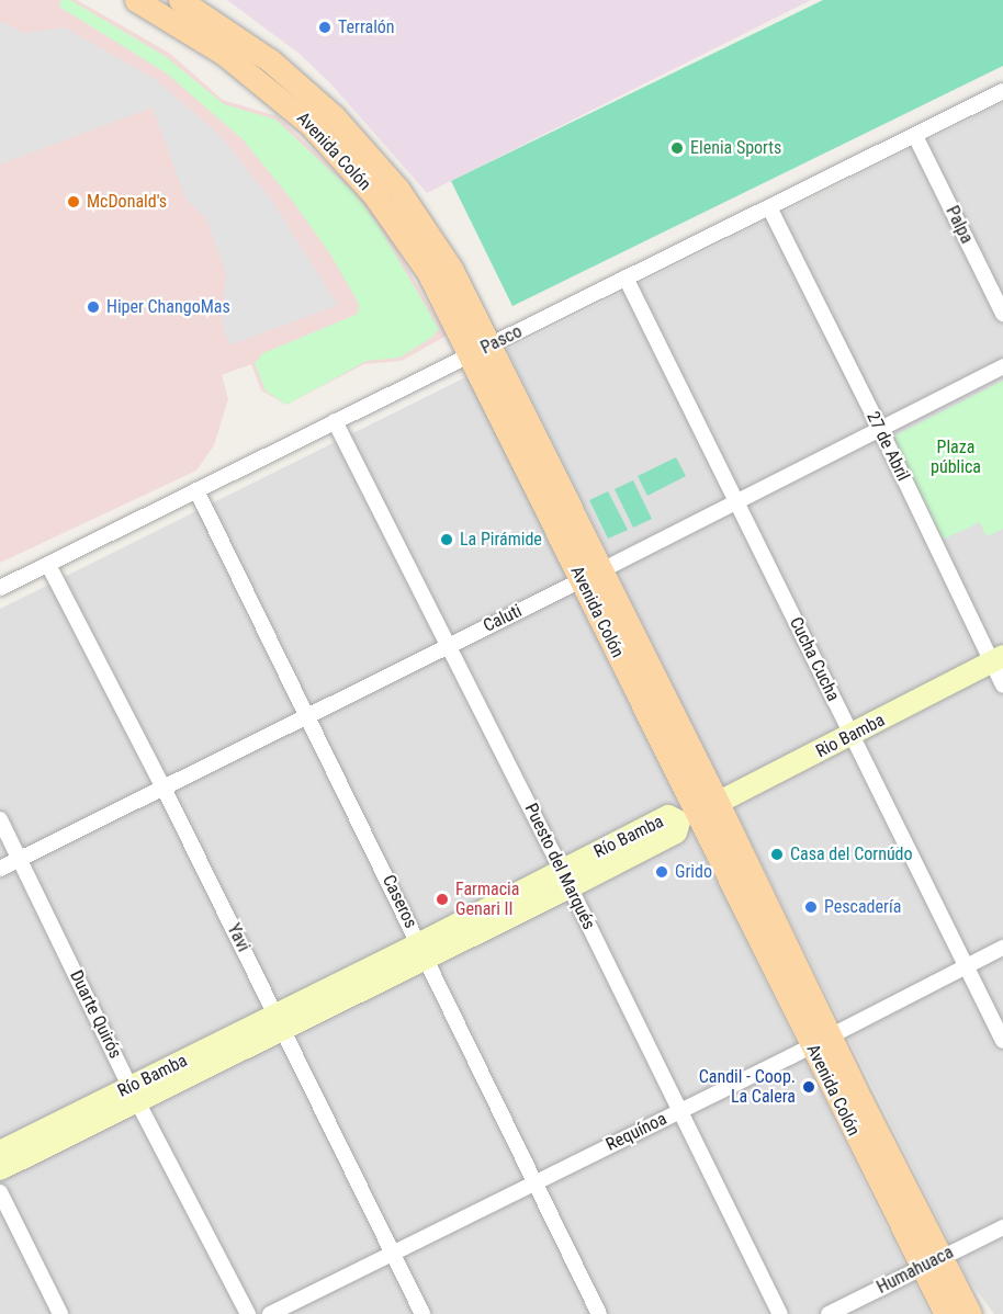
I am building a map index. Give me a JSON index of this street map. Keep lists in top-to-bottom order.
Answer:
{
  "streets": {
    "main road": ["Avenida Colón", "Rio Bamba", "Río Bamba"],
    "street": [
      "Palpa",
      "Pasco",
      "27 de Abril",
      "Caluti",
      "Cucha Cucha",
      "Puesto del Marqués",
      "Caseros",
      "Yavi",
      "Duarte Quirós",
      "Requínoa",
      "Humahuaca"
    ]
  },
  "crossings": [
    ["Avenida Colón", "Pasco"],
    ["Avenida Colón", "Caluti"],
    ["Avenida Colón", "Rio Bamba"],
    ["Avenida Colón", "Río Bamba"],
    ["Avenida Colón", "Requínoa"],
    ["Avenida Colón", "Humahuaca"],
    ["Palpa", "Pasco"],
    ["Pasco", "27 de Abril"],
    ["Pasco", "Cucha Cucha"],
    ["Pasco", "Puesto del Marqués"],
    ["Pasco", "Caseros"],
    ["Pasco", "Yavi"],
    ["27 de Abril", "Caluti"],
    ["27 de Abril", "Rio Bamba"],
    ["Caluti", "Cucha Cucha"],
    ["Caluti", "Puesto del Marqués"],
    ["Caluti", "Caseros"],
    ["Caluti", "Yavi"],
    ["Caluti", "Duarte Quirós"],
    ["Cucha Cucha", "Rio Bamba"],
    ["Cucha Cucha", "Requínoa"],
    ["Rio Bamba", "Río Bamba"],
    ["Río Bamba", "Puesto del Marqués"],
    ["Río Bamba", "Caseros"],
    ["Río Bamba", "Yavi"],
    ["Río Bamba", "Duarte Quirós"],
    ["Puesto del Marqués", "Requínoa"],
    ["Caseros", "Requínoa"],
    ["Yavi", "Requínoa"]
  ],
  "parks": ["Plaza pública"],
  "places": [
    "Terralón",
    "Elenia Sports",
    "McDonald's",
    "Hiper ChangoMas",
    "La Pirámide",
    "Casa del Cornúdo",
    "Grido",
    "Farmacia Genari II",
    "Pescadería",
    "Candil - Coop. La Calera"
  ]
}
